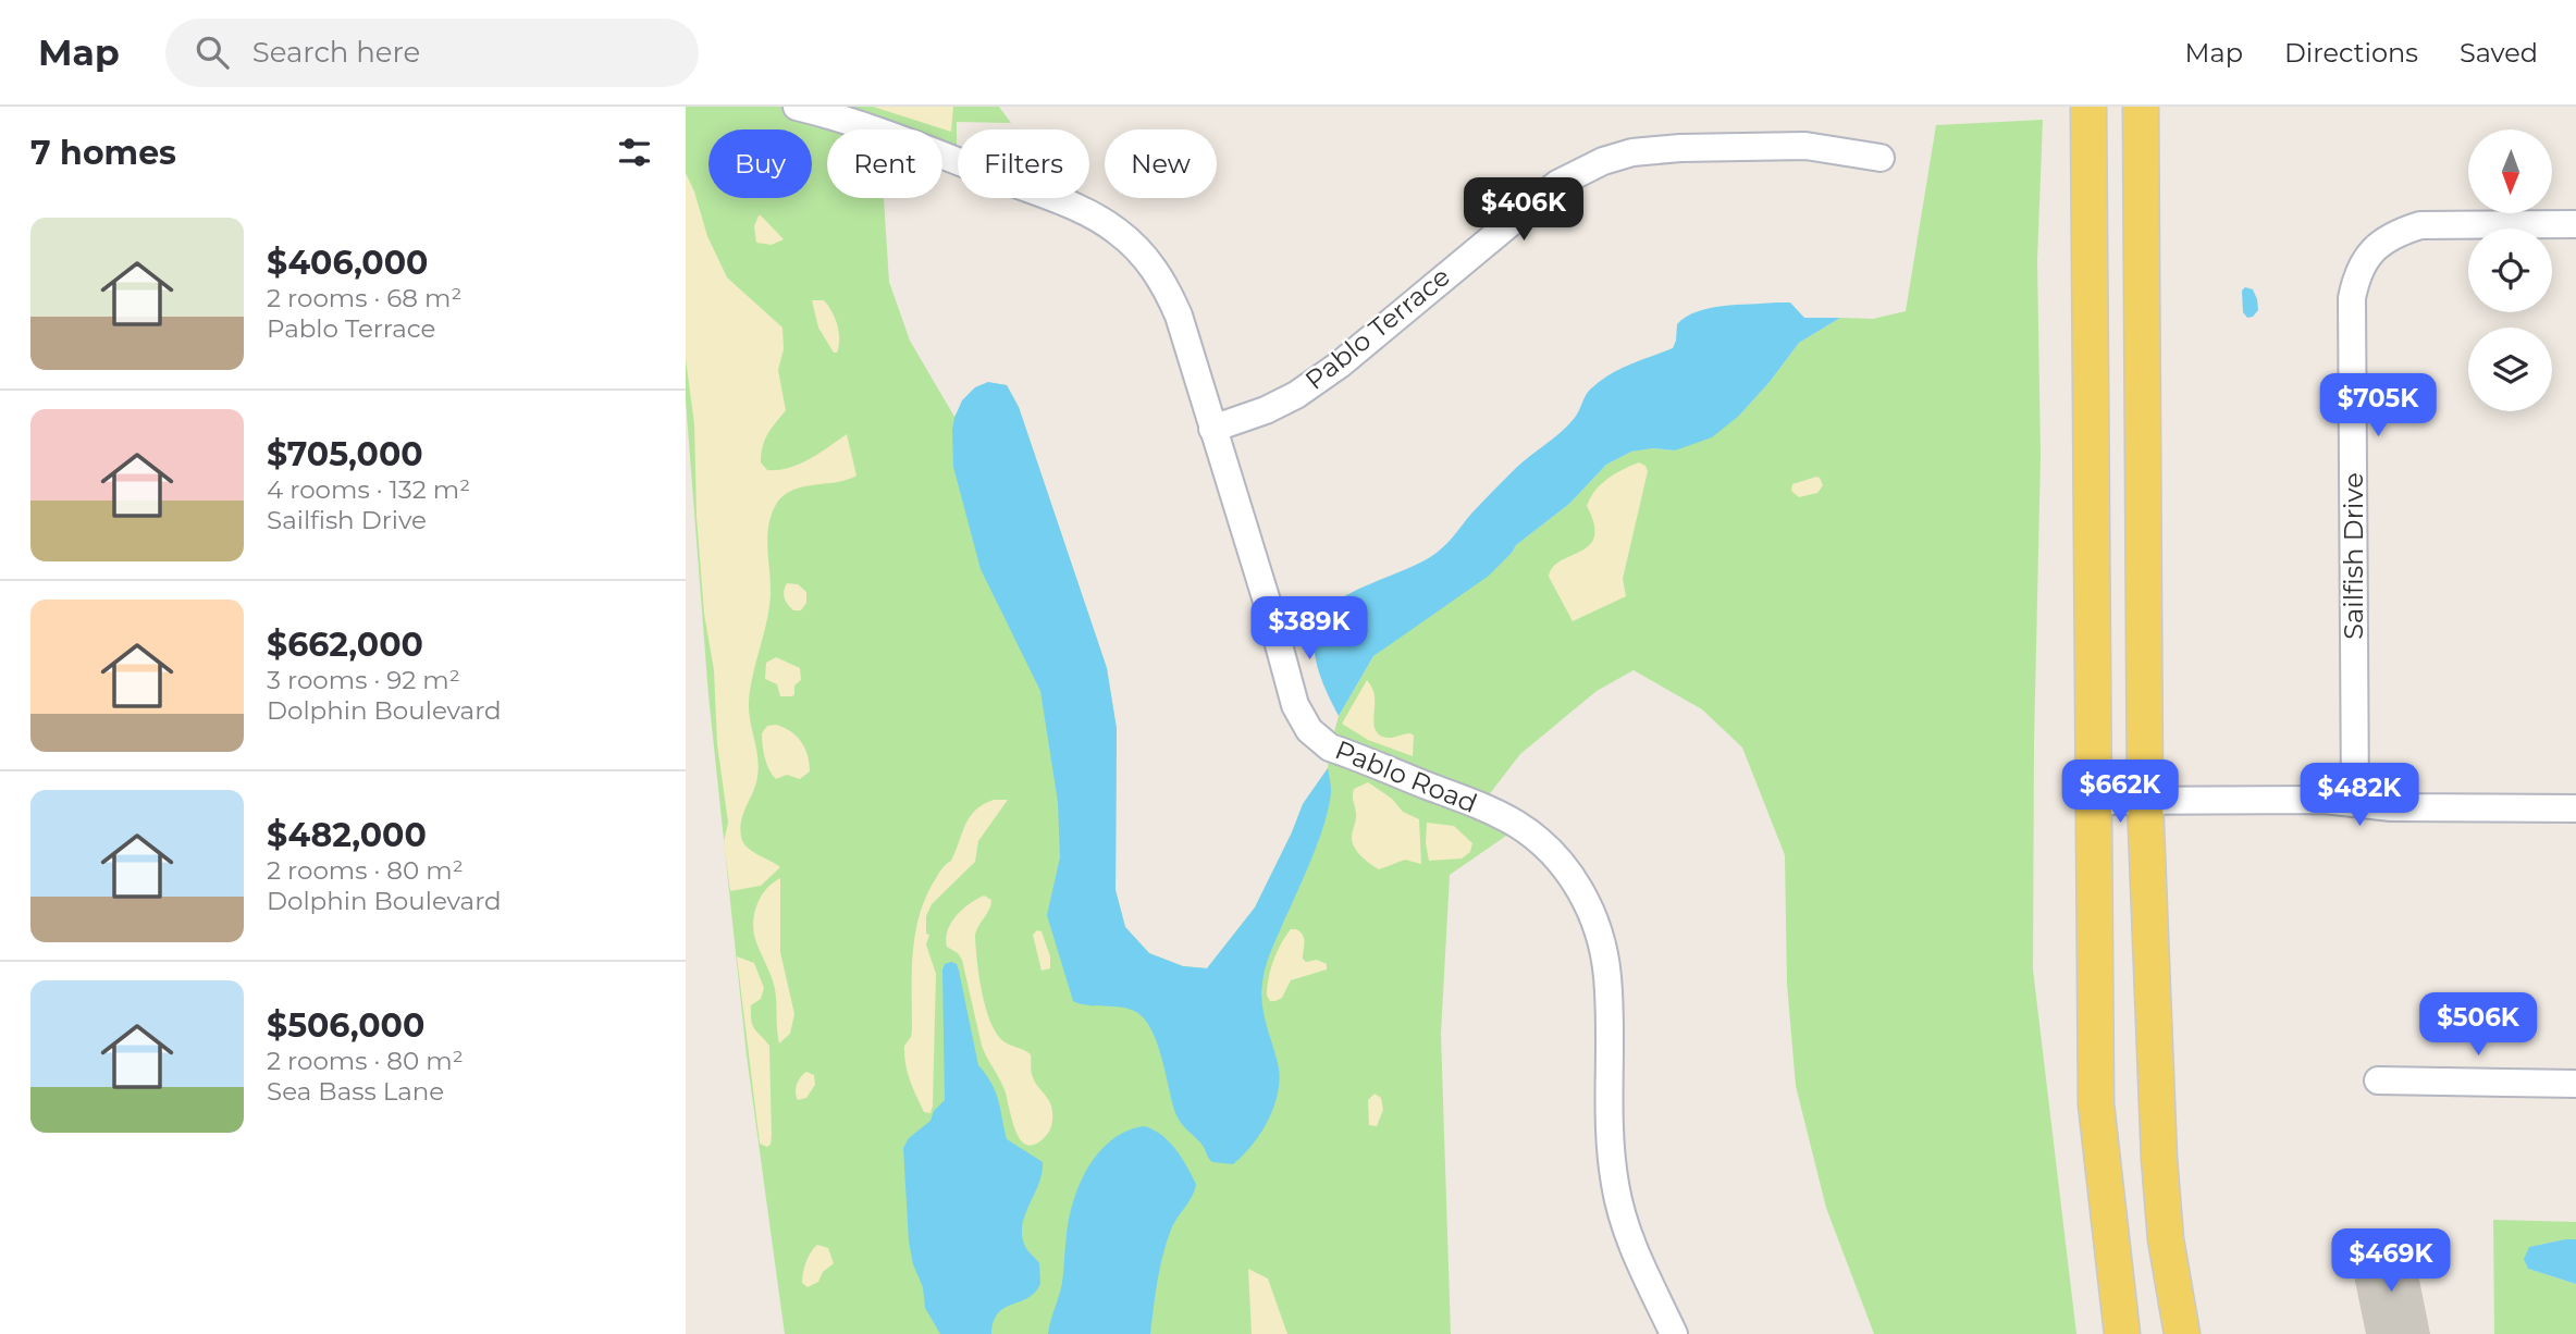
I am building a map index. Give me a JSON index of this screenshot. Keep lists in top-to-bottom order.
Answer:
{
  "streets": {
    "street": ["Pablo Terrace", "Sailfish Drive", "Pablo Road"]
  },
  "crossings": [
    ["Pablo Terrace", "Pablo Road"]
  ],
  "north": "bottom",
  "page": {
    "header": "Map",
    "search": "Search here",
    "nav": ["Map", "Directions", "Saved"],
    "heading": "7 homes",
    "chip": [
      "Buy",
      "Rent",
      "Filters",
      "New"
    ],
    "price": [
      "$406K",
      "$705K",
      "$389K",
      "$662K",
      "$482K",
      "$506K",
      "$469K"
    ],
    "list": [
      {
        "name": "$406,000",
        "note": "2 rooms · 68 m² · Pablo Terrace"
      },
      {
        "name": "$705,000",
        "note": "4 rooms · 132 m² · Sailfish Drive"
      },
      {
        "name": "$662,000",
        "note": "3 rooms · 92 m² · Dolphin Boulevard"
      },
      {
        "name": "$482,000",
        "note": "2 rooms · 80 m² · Dolphin Boulevard"
      },
      {
        "name": "$506,000",
        "note": "2 rooms · 80 m² · Sea Bass Lane"
      }
    ]
  }
}
